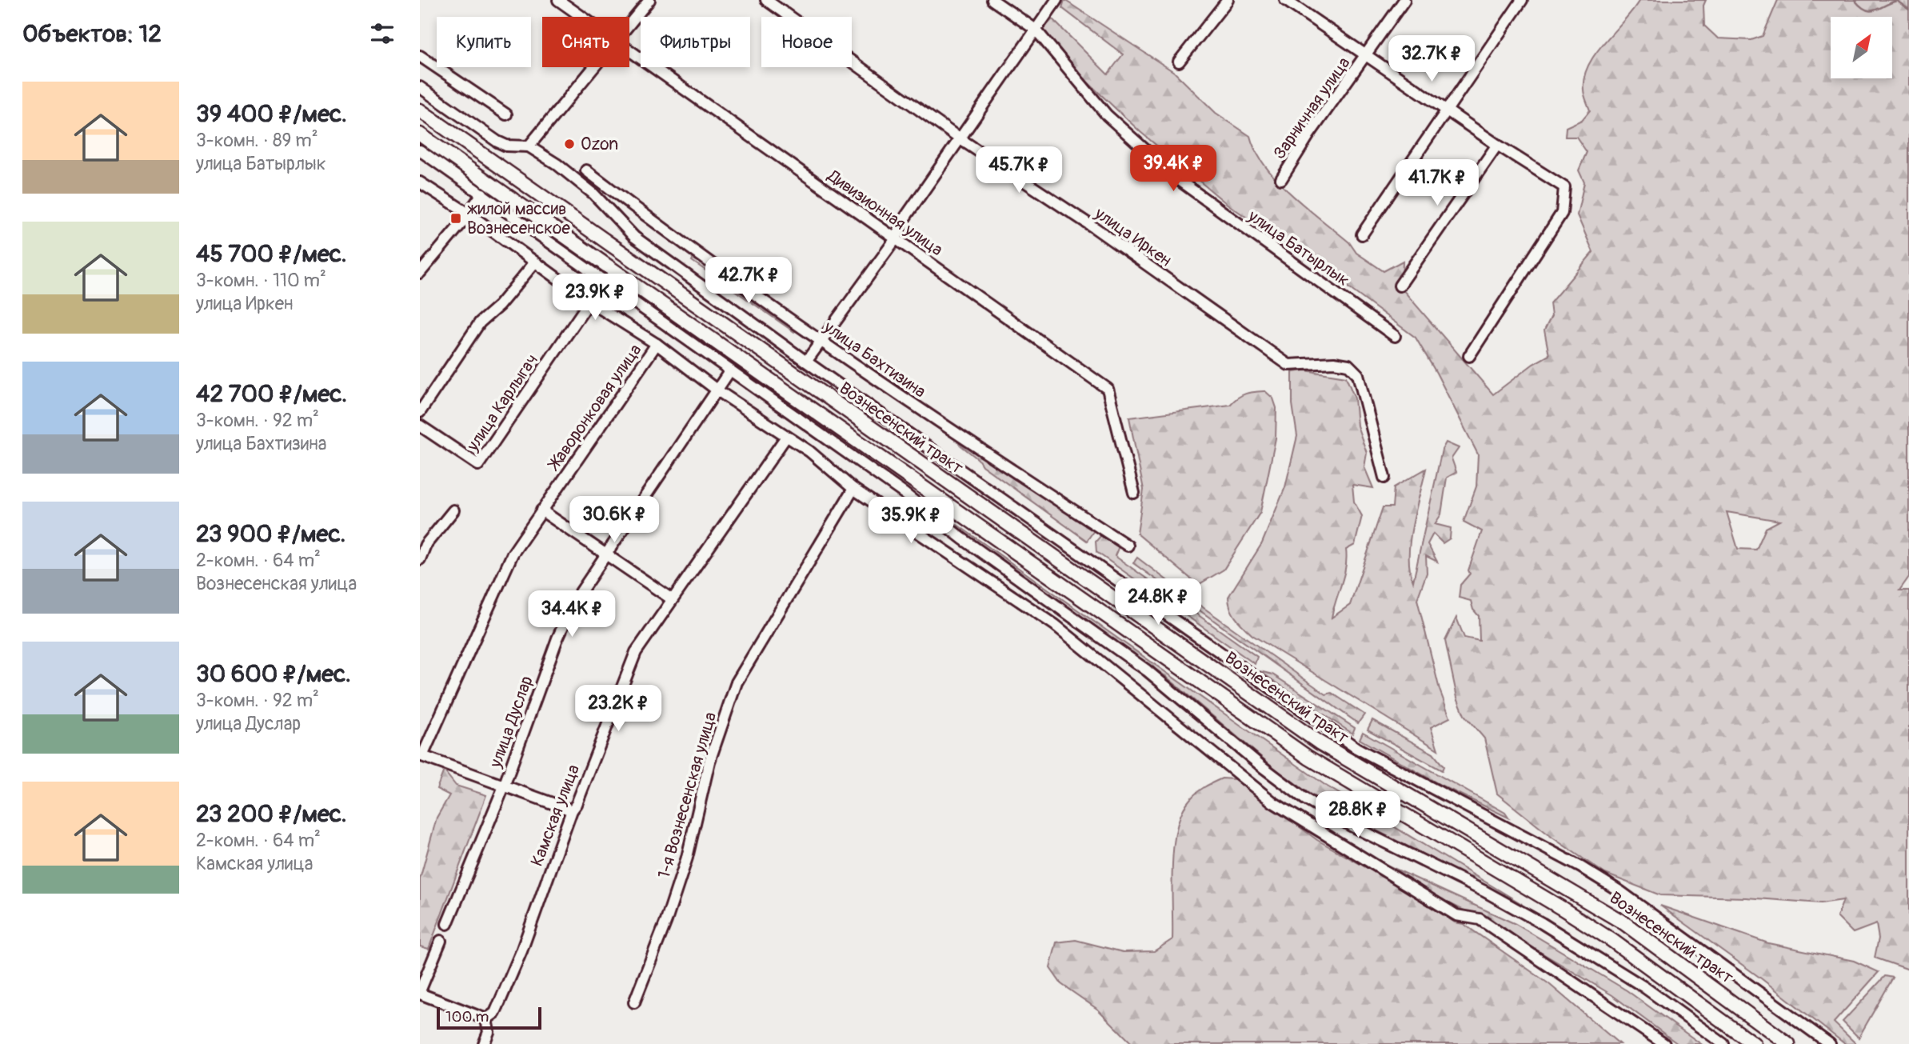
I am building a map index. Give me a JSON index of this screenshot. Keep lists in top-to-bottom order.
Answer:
{
  "streets": {
    "main road": ["Вознесенский тракт"],
    "street": [
      "Зарничная улица",
      "Дивизионная улица",
      "улица Иркен",
      "улица Батырлык",
      "улица Бахтизина",
      "улица Карлыгач",
      "Жаворонковая улица",
      "улица Дуслар",
      "1-я Вознесенская улица",
      "Камская улица"
    ]
  },
  "places": {
    "other": ["Ozon"],
    "transit": ["жилой массив Вознесенское"]
  },
  "scale_bar": "100 m",
  "north": "top right",
  "page": {
    "heading": "Объектов: 12",
    "chip": [
      "Купить",
      "Снять",
      "Фильтры",
      "Новое"
    ],
    "price": [
      "32.7K ₽",
      "39.4K ₽",
      "45.7K ₽",
      "41.7K ₽",
      "42.7K ₽",
      "23.9K ₽",
      "30.6K ₽",
      "35.9K ₽",
      "24.8K ₽",
      "34.4K ₽",
      "23.2K ₽",
      "28.8K ₽"
    ],
    "list": [
      {
        "name": "39 400 ₽/мес.",
        "note": "3-комн. · 89 m² · улица Батырлык"
      },
      {
        "name": "45 700 ₽/мес.",
        "note": "3-комн. · 110 m² · улица Иркен"
      },
      {
        "name": "42 700 ₽/мес.",
        "note": "3-комн. · 92 m² · улица Бахтизина"
      },
      {
        "name": "23 900 ₽/мес.",
        "note": "2-комн. · 64 m² · Вознесенская улица"
      },
      {
        "name": "30 600 ₽/мес.",
        "note": "3-комн. · 92 m² · улица Дуслар"
      },
      {
        "name": "23 200 ₽/мес.",
        "note": "2-комн. · 64 m² · Камская улица"
      }
    ],
    "scale": "100 m"
  }
}
